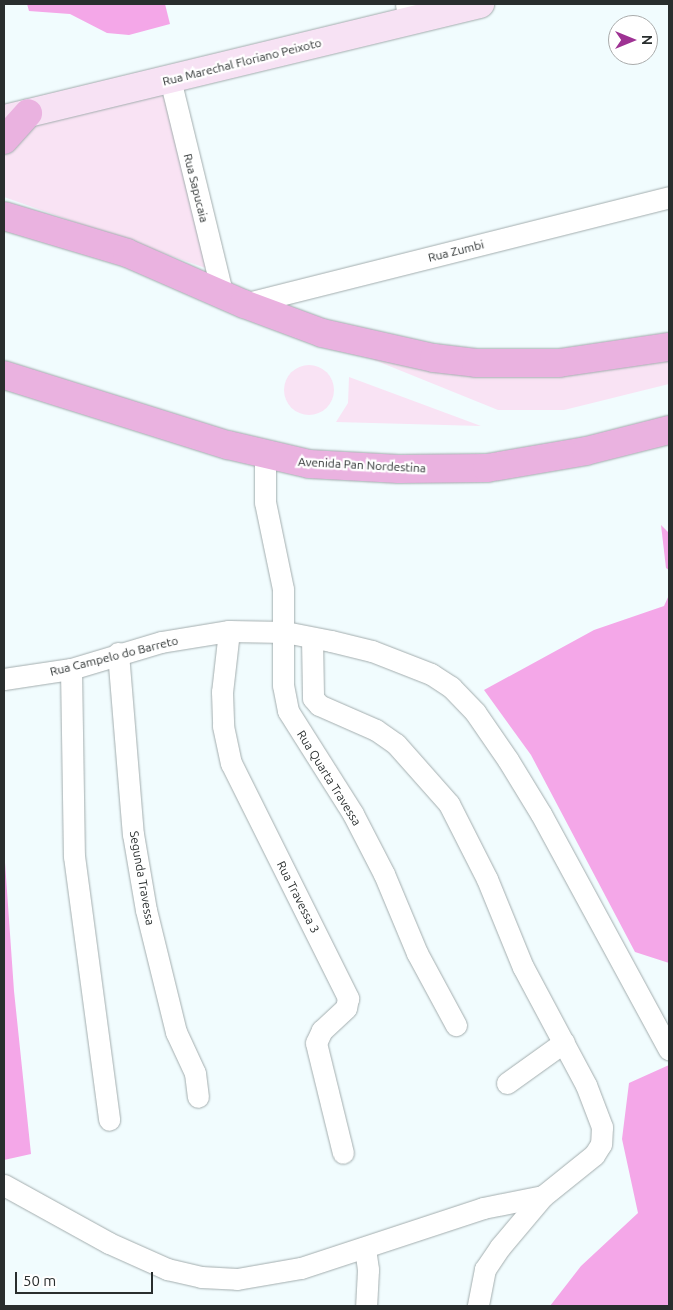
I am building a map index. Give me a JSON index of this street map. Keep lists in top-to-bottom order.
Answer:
{
  "streets": {
    "highway": ["Avenida Pan Nordestina"],
    "main road": ["Rua Marechal Floriano Peixoto"],
    "street": [
      "Rua Sapucaia",
      "Rua Zumbi",
      "Rua Campelo do Barreto",
      "Rua Quarta Travessa",
      "Segunda Travessa",
      "Rua Travessa 3"
    ]
  },
  "crossings": [
    ["Rua Marechal Floriano Peixoto", "Rua Sapucaia"],
    ["Rua Sapucaia", "Rua Zumbi"],
    ["Rua Campelo do Barreto", "Rua Quarta Travessa"],
    ["Rua Campelo do Barreto", "Segunda Travessa"],
    ["Rua Campelo do Barreto", "Rua Travessa 3"]
  ],
  "scale_bar": "50 m",
  "north": "right"
}
